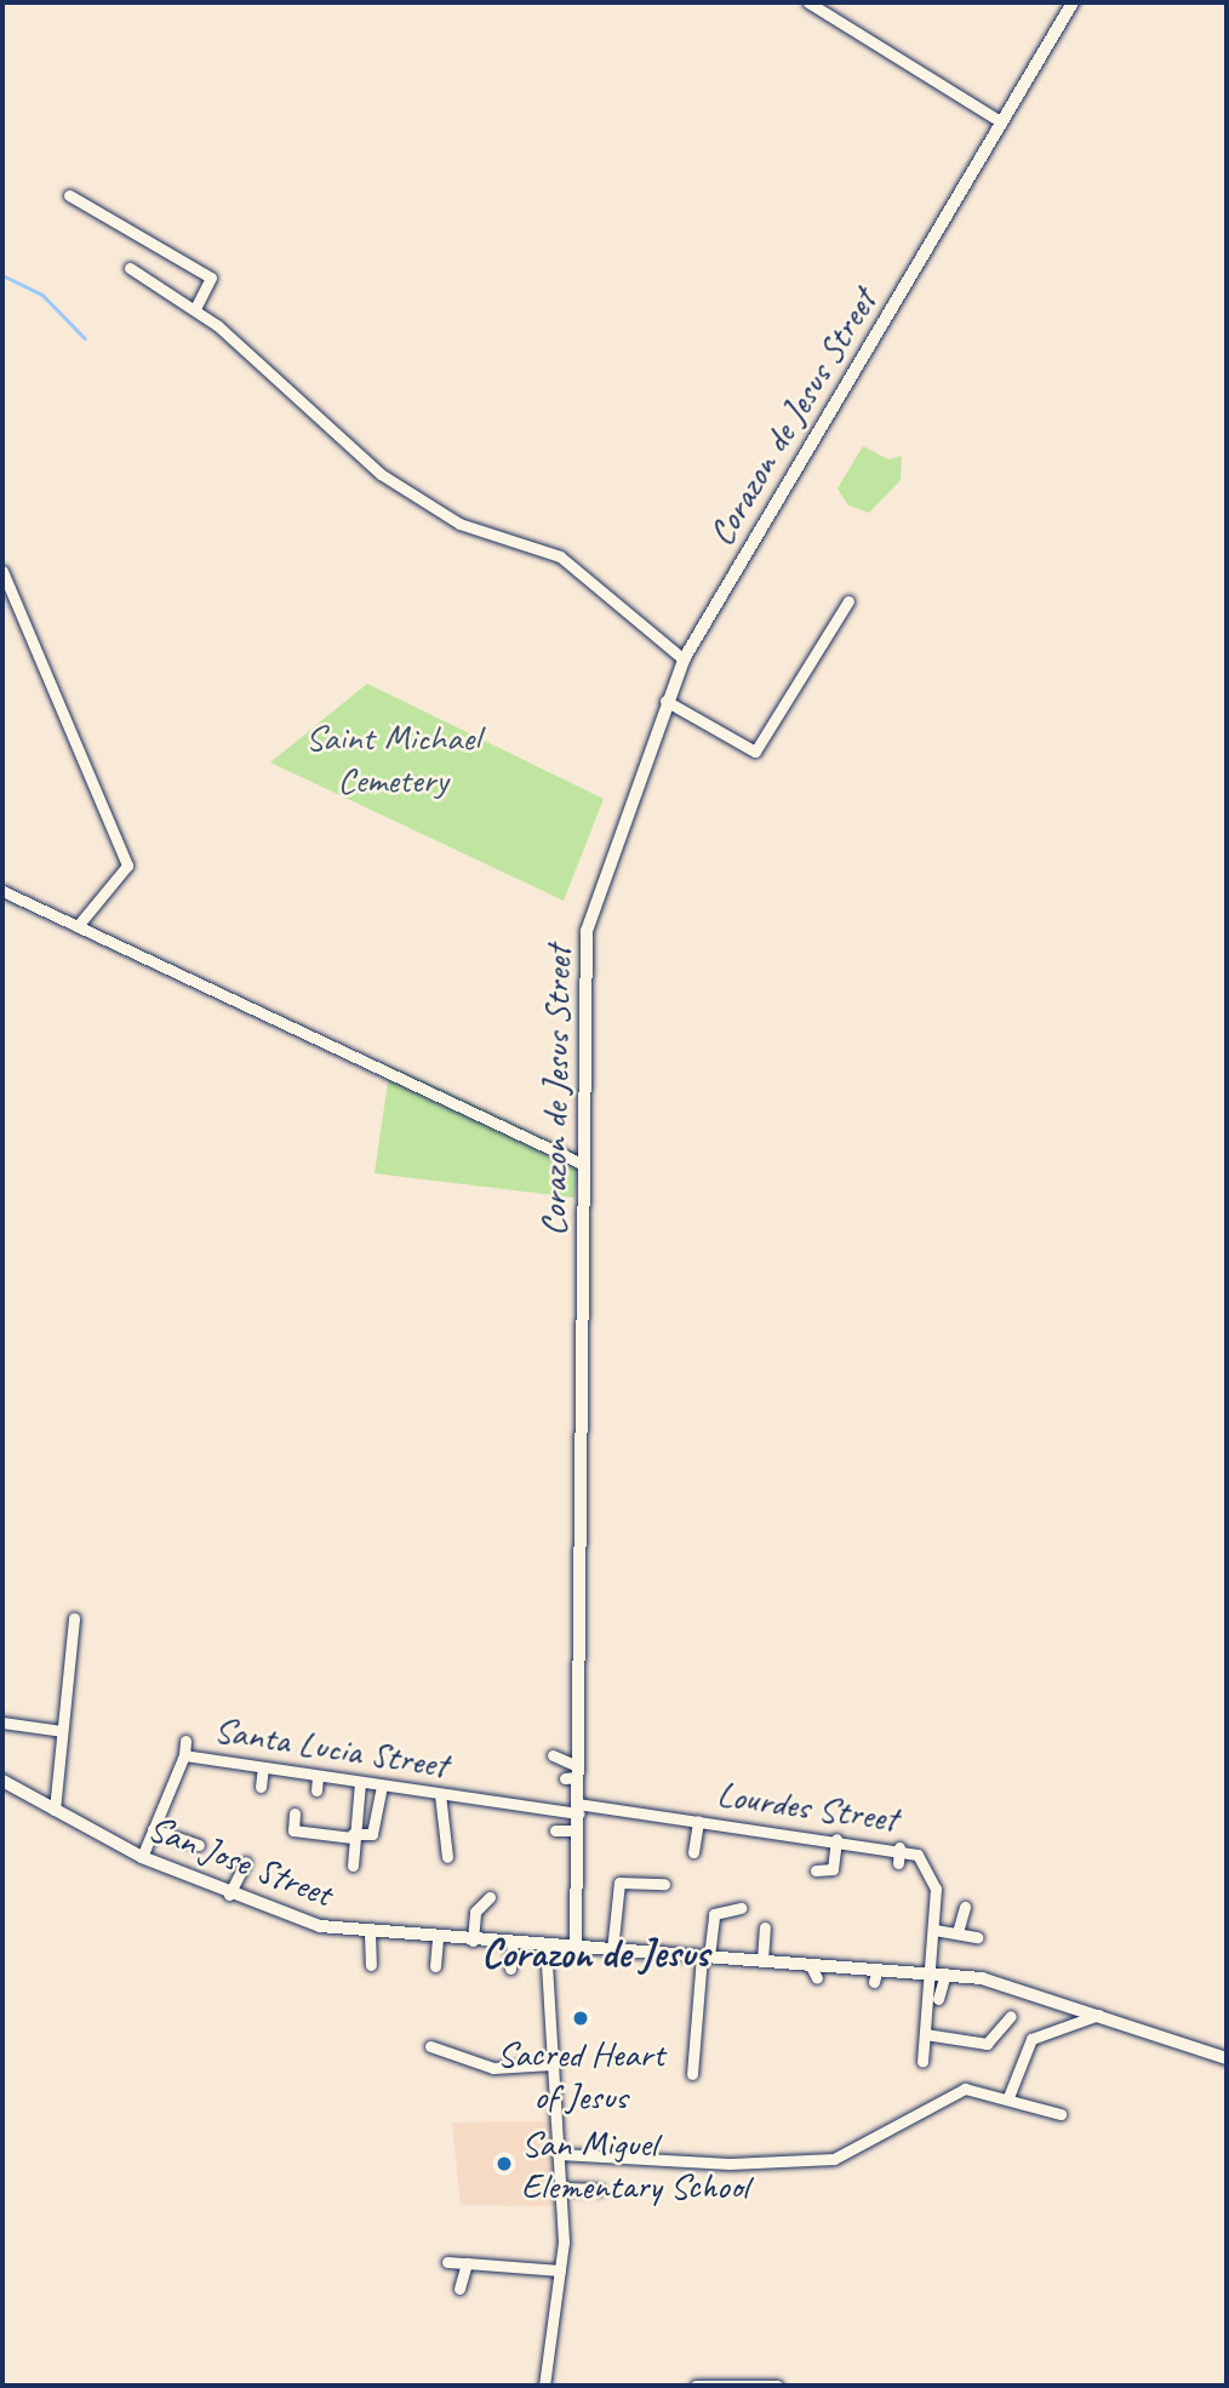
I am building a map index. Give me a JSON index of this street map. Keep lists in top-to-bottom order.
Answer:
{
  "streets": {
    "street": [
      "Corazon de Jesus Street",
      "Santa Lucia Street",
      "Lourdes Street",
      "San Jose Street"
    ]
  },
  "crossings": [
    ["Corazon de Jesus Street", "Santa Lucia Street"],
    ["Corazon de Jesus Street", "Lourdes Street"],
    ["Corazon de Jesus Street", "San Jose Street"],
    ["Santa Lucia Street", "Lourdes Street"],
    ["Santa Lucia Street", "San Jose Street"],
    ["Lourdes Street", "San Jose Street"]
  ],
  "districts": ["Corazon de Jesus"],
  "parks": ["Saint Michael Cemetery"],
  "places": ["Sacred Heart of Jesus", "San Miguel Elementary School"]
}
